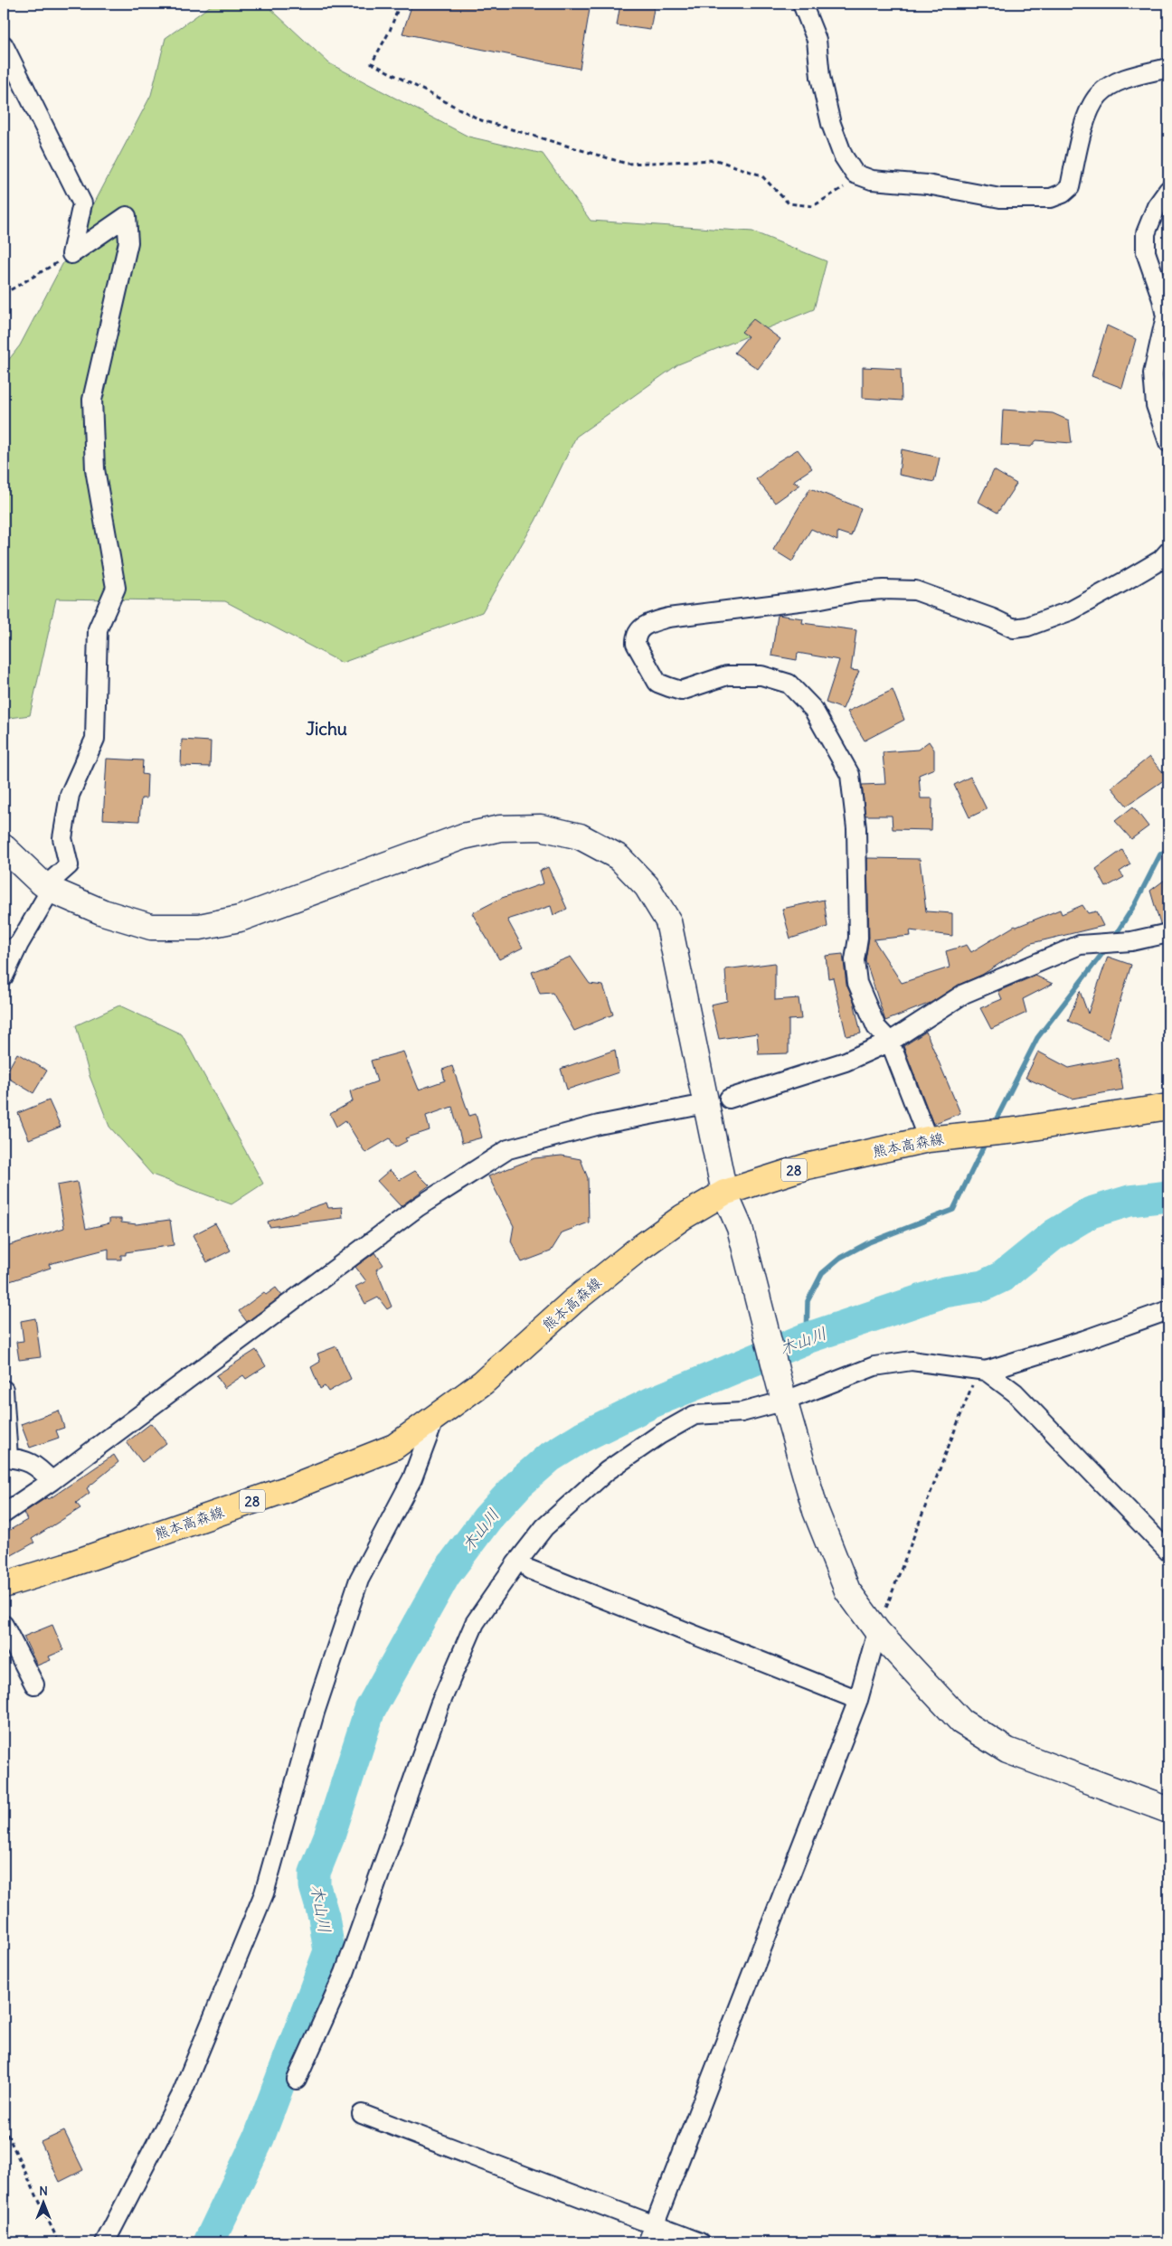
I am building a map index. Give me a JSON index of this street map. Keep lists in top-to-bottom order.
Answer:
{
  "streets": {
    "main road": ["熊本高森線", "28"]
  },
  "districts": ["Jichu"],
  "water": ["木山川"],
  "north": "top"
}
